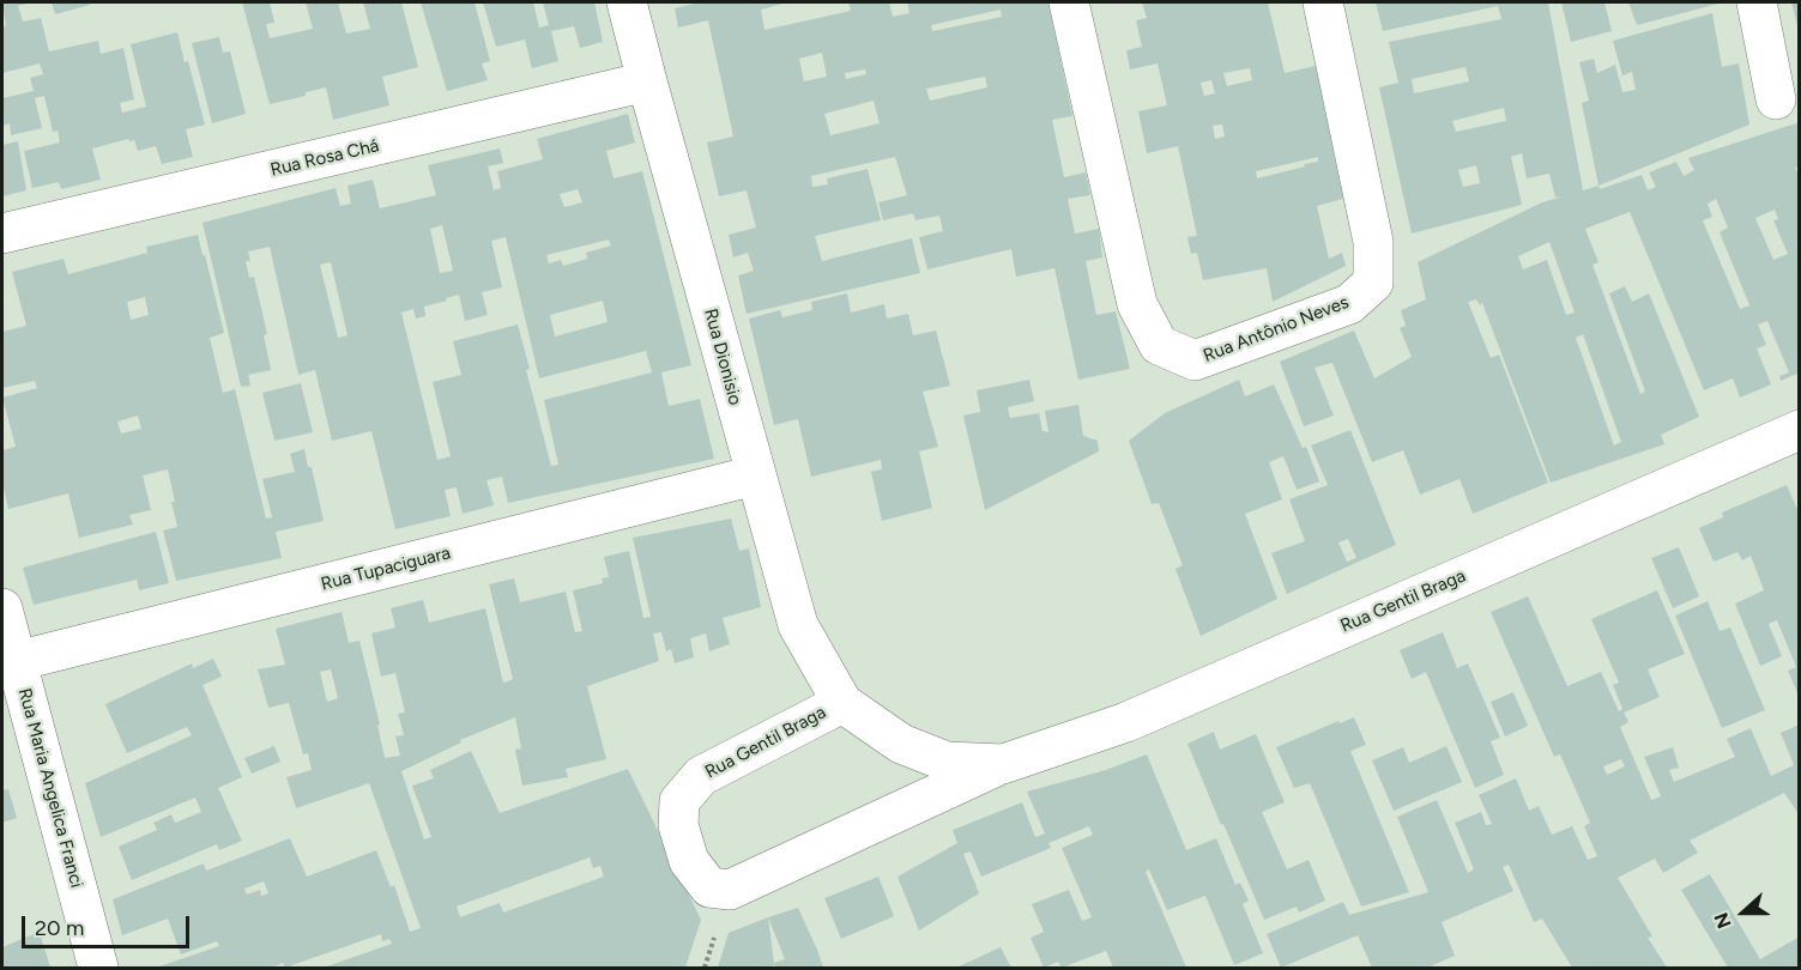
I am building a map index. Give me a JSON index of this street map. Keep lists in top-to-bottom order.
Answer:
{
  "streets": {
    "street": [
      "Rua Rosa Chá",
      "Rua Antônio Neves",
      "Rua Dionisio",
      "Rua Tupaciguara",
      "Rua Gentil Braga",
      "Rua Maria Angelica Franci"
    ]
  },
  "crossings": [
    ["Rua Rosa Chá", "Rua Dionisio"],
    ["Rua Dionisio", "Rua Tupaciguara"],
    ["Rua Dionisio", "Rua Gentil Braga"],
    ["Rua Tupaciguara", "Rua Maria Angelica Franci"]
  ],
  "scale_bar": "20 m",
  "north": "left"
}
